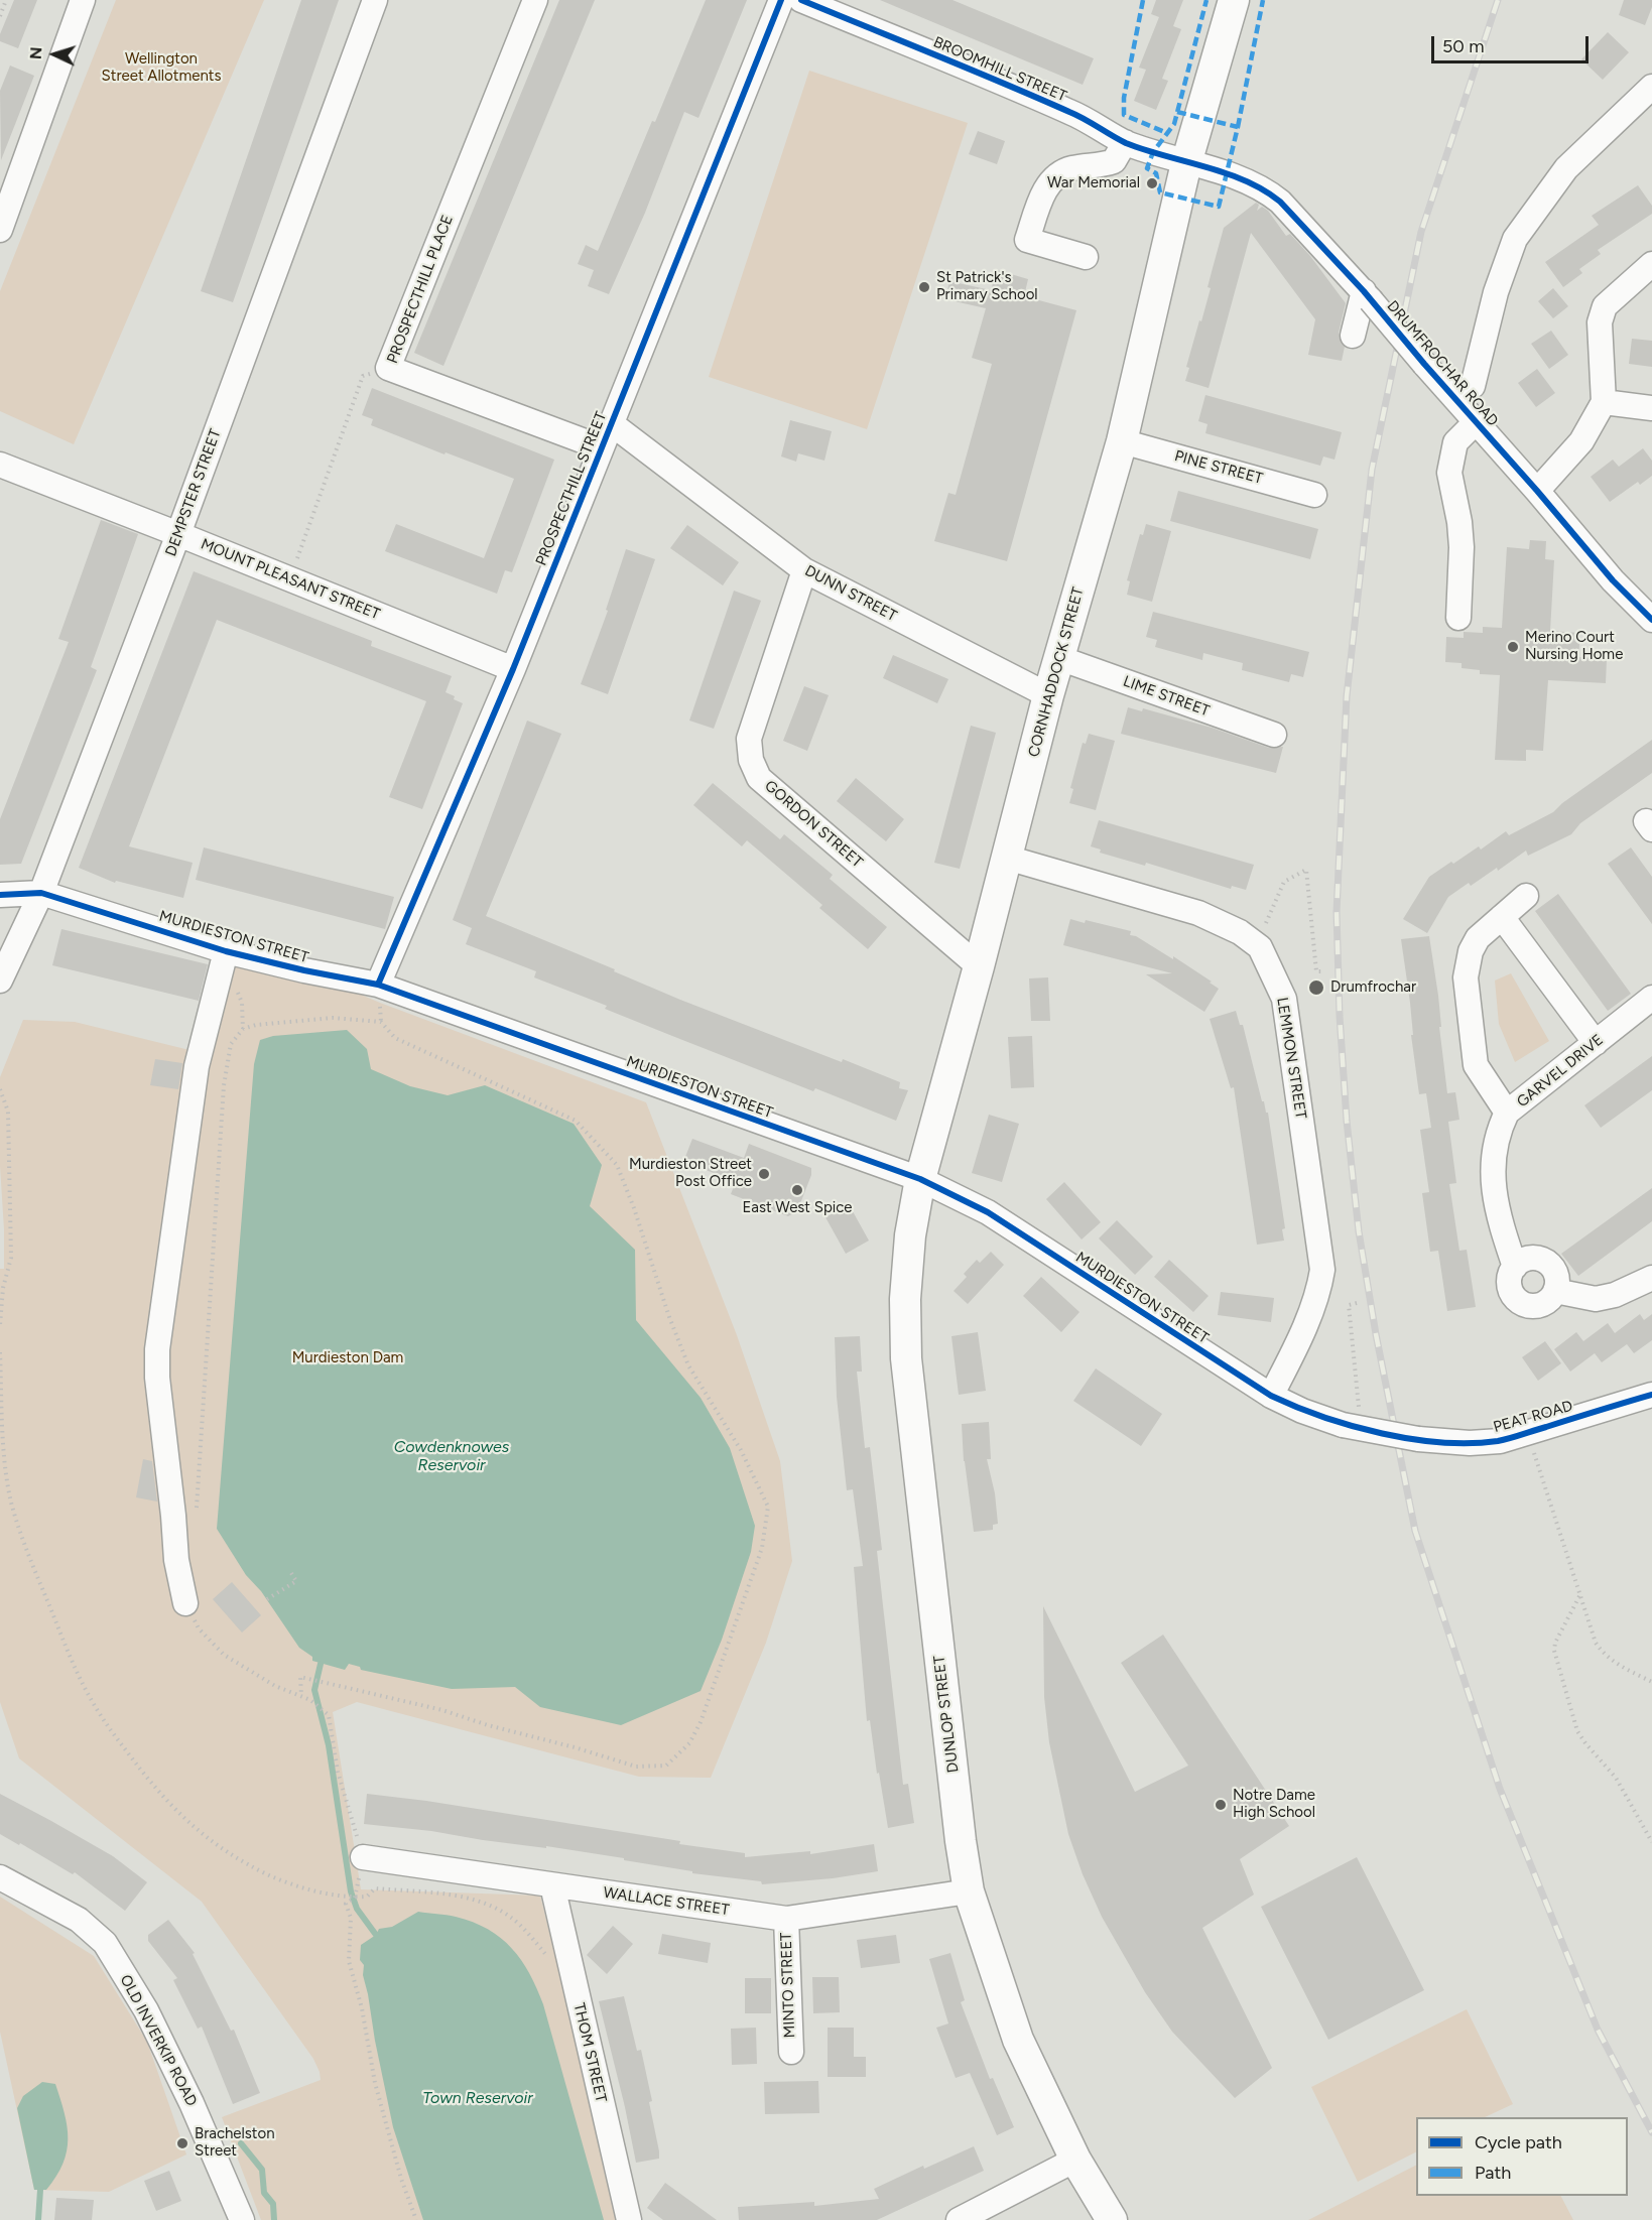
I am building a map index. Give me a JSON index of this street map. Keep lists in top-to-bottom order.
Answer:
{
  "streets": {
    "main road": ["CORNHADDOCK STREET", "DUNLOP STREET"],
    "street": [
      "BROOMHILL STREET",
      "PROSPECTHILL PLACE",
      "DRUMFROCHAR ROAD",
      "PINE STREET",
      "PROSPECTHILL STREET",
      "DEMPSTER STREET",
      "MOUNT PLEASANT STREET",
      "DUNN STREET",
      "LIME STREET",
      "GORDON STREET",
      "MURDIESTON STREET",
      "LEMMON STREET",
      "GARVEL DRIVE",
      "PEAT ROAD",
      "WALLACE STREET",
      "MINTO STREET",
      "OLD INVERKIP ROAD",
      "THOM STREET"
    ]
  },
  "crossings": [
    ["BROOMHILL STREET", "DRUMFROCHAR ROAD"],
    ["BROOMHILL STREET", "CORNHADDOCK STREET"],
    ["PROSPECTHILL PLACE", "PROSPECTHILL STREET"],
    ["DRUMFROCHAR ROAD", "CORNHADDOCK STREET"],
    ["PINE STREET", "CORNHADDOCK STREET"],
    ["PROSPECTHILL STREET", "MOUNT PLEASANT STREET"],
    ["PROSPECTHILL STREET", "DUNN STREET"],
    ["PROSPECTHILL STREET", "MURDIESTON STREET"],
    ["DEMPSTER STREET", "MOUNT PLEASANT STREET"],
    ["DEMPSTER STREET", "MURDIESTON STREET"],
    ["DUNN STREET", "CORNHADDOCK STREET"],
    ["DUNN STREET", "GORDON STREET"],
    ["CORNHADDOCK STREET", "LIME STREET"],
    ["CORNHADDOCK STREET", "GORDON STREET"],
    ["CORNHADDOCK STREET", "MURDIESTON STREET"],
    ["CORNHADDOCK STREET", "LEMMON STREET"],
    ["CORNHADDOCK STREET", "DUNLOP STREET"],
    ["MURDIESTON STREET", "LEMMON STREET"],
    ["MURDIESTON STREET", "PEAT ROAD"],
    ["MURDIESTON STREET", "DUNLOP STREET"],
    ["DUNLOP STREET", "WALLACE STREET"],
    ["WALLACE STREET", "MINTO STREET"],
    ["WALLACE STREET", "THOM STREET"]
  ],
  "water": ["Cowdenknowes Reservoir", "Town Reservoir"],
  "parks": ["Wellington Street Allotments", "Murdieston Dam"],
  "places": [
    "War Memorial",
    "St Patrick's Primary School",
    "Merino Court Nursing Home",
    "Drumfrochar",
    "Murdieston Street Post Office",
    "East West Spice",
    "Notre Dame High School",
    "Brachelston Street"
  ],
  "legend": ["Cycle path", "Path"],
  "scale_bar": "50 m",
  "north": "left"
}
